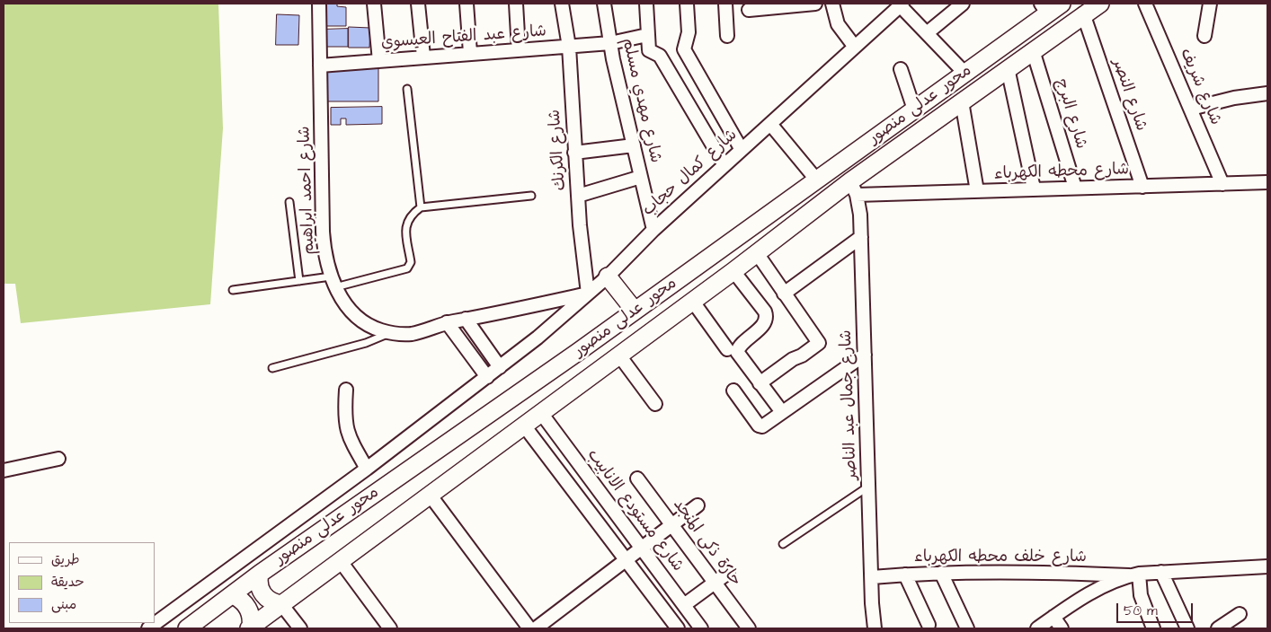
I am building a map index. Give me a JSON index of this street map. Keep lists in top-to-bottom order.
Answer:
{
  "streets": {
    "main road": ["محور عدلى منصور"],
    "street": [
      "شارع عبد الفتاح العيسوي",
      "شارع شريف",
      "شارع النصر",
      "شارع مهدي مسلم",
      "شارع البرج",
      "شارع الكرنك",
      "شارع محطه الكهرباء",
      "شارع كمال حجاب",
      "شارع احمد ابراهيم",
      "شارع جمال عبد الناصر",
      "شارع مستودع الانابيب",
      "حارة ذكى المنجد",
      "شارع خلف محطه الكهرباء"
    ]
  },
  "crossings": [
    ["شارع عبد الفتاح العيسوي", "شارع مهدي مسلم"],
    ["شارع عبد الفتاح العيسوي", "شارع الكرنك"],
    ["شارع عبد الفتاح العيسوي", "شارع احمد ابراهيم"],
    ["شارع شريف", "شارع محطه الكهرباء"],
    ["شارع النصر", "محور عدلى منصور"],
    ["شارع النصر", "شارع محطه الكهرباء"],
    ["شارع مهدي مسلم", "شارع كمال حجاب"],
    ["محور عدلى منصور", "شارع البرج"],
    ["محور عدلى منصور", "شارع محطه الكهرباء"],
    ["محور عدلى منصور", "شارع جمال عبد الناصر"],
    ["محور عدلى منصور", "شارع مستودع الانابيب"],
    ["شارع البرج", "شارع محطه الكهرباء"],
    ["شارع الكرنك", "شارع كمال حجاب"],
    ["شارع الكرنك", "شارع احمد ابراهيم"],
    ["شارع محطه الكهرباء", "شارع جمال عبد الناصر"],
    ["شارع كمال حجاب", "شارع احمد ابراهيم"],
    ["شارع جمال عبد الناصر", "شارع خلف محطه الكهرباء"]
  ],
  "legend": ["طريق", "حديقة", "مبنى"],
  "scale_bar": "50 m"
}
